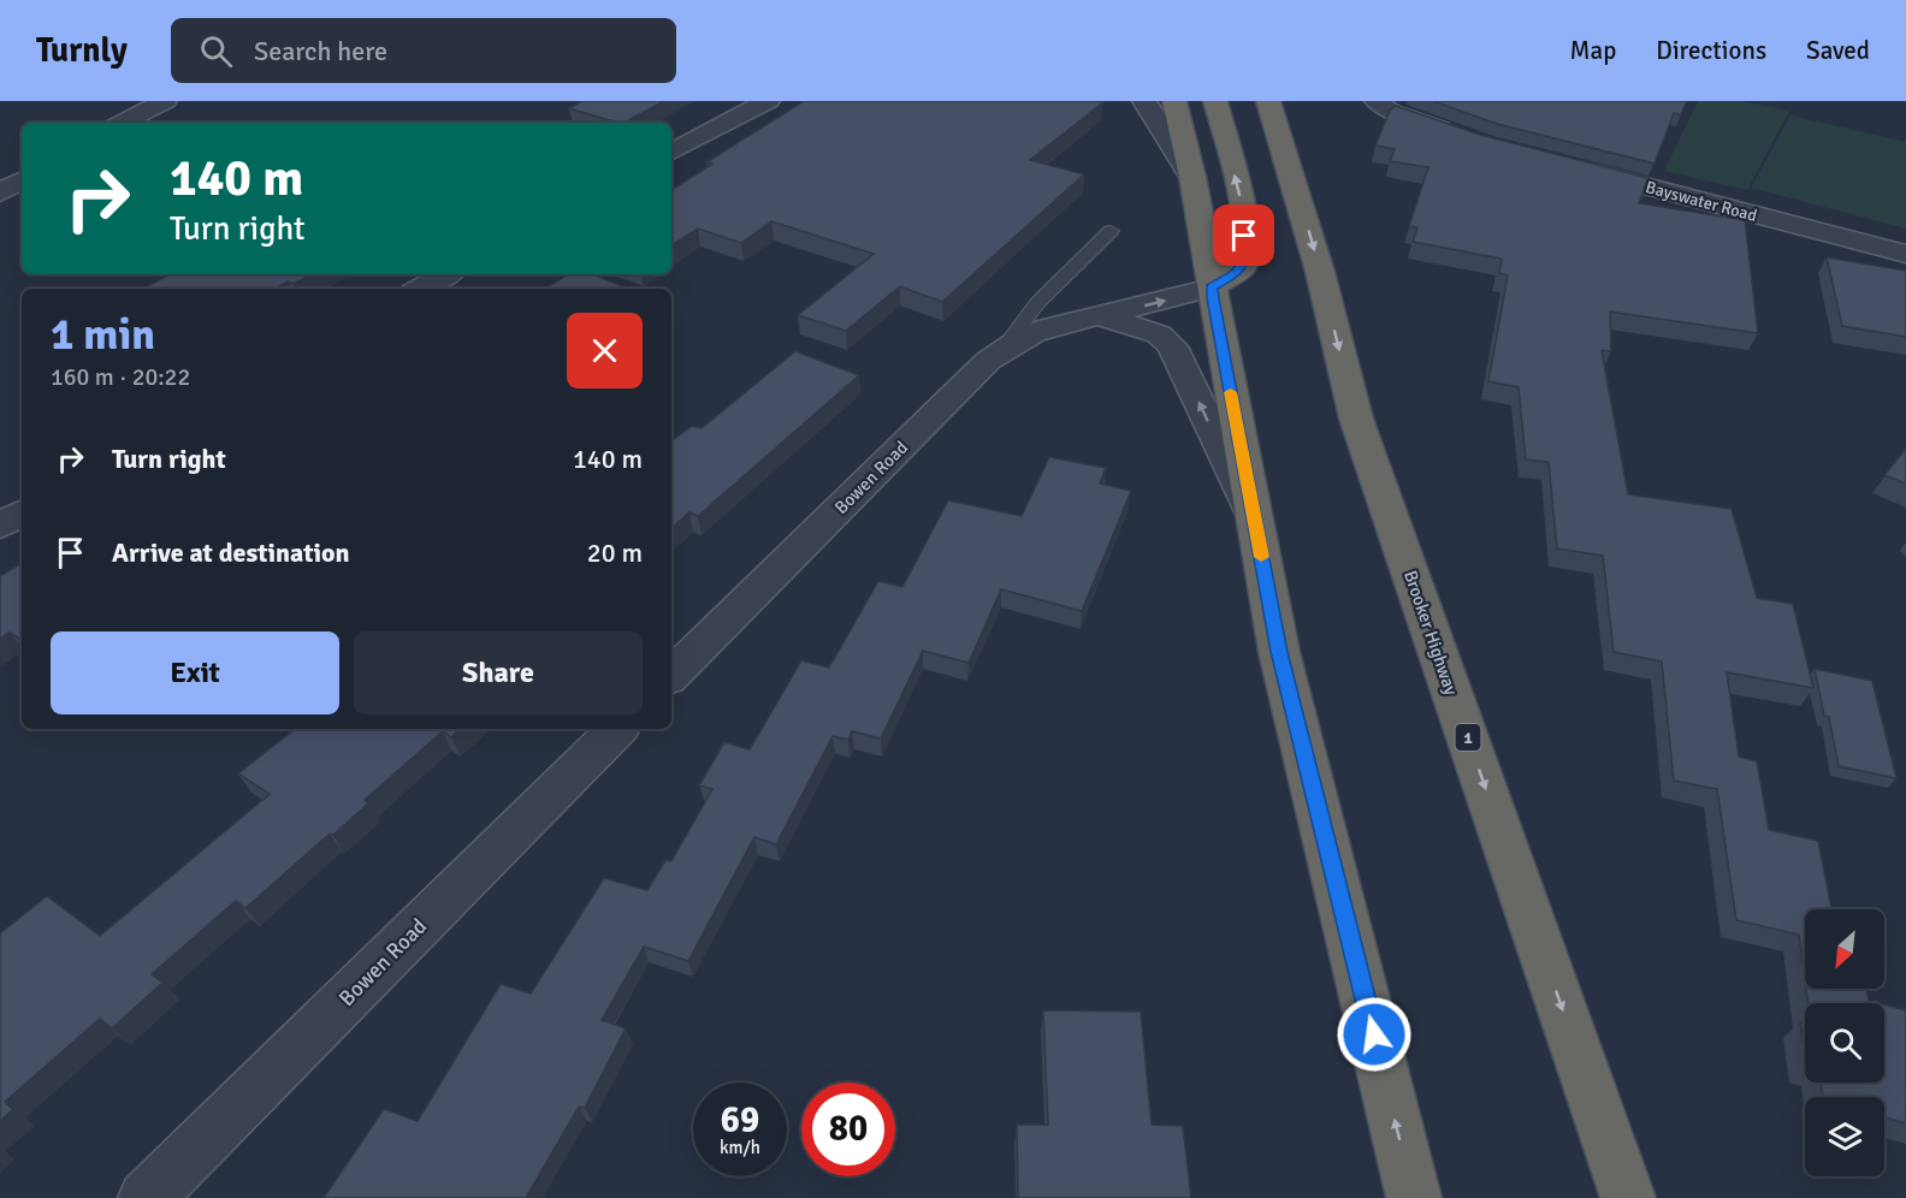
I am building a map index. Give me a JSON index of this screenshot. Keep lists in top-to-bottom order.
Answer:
{
  "streets": {
    "highway": ["Brooker Highway", "1"],
    "street": ["Bayswater Road", "Bowen Road"]
  },
  "north": "bottom left",
  "page": {
    "header": "Turnly",
    "search": "Search here",
    "nav": ["Map", "Directions", "Saved"],
    "turn": ["140 m", "Turn right"],
    "heading": ["1 min", "160 m · 20:22"],
    "list": [
      {
        "name": "Turn right",
        "value": "140 m"
      },
      {
        "name": "Arrive at destination",
        "value": "20 m"
      }
    ],
    "buttons": ["Exit", "Share"],
    "speed": "69 km/h",
    "limit": "80"
  }
}
